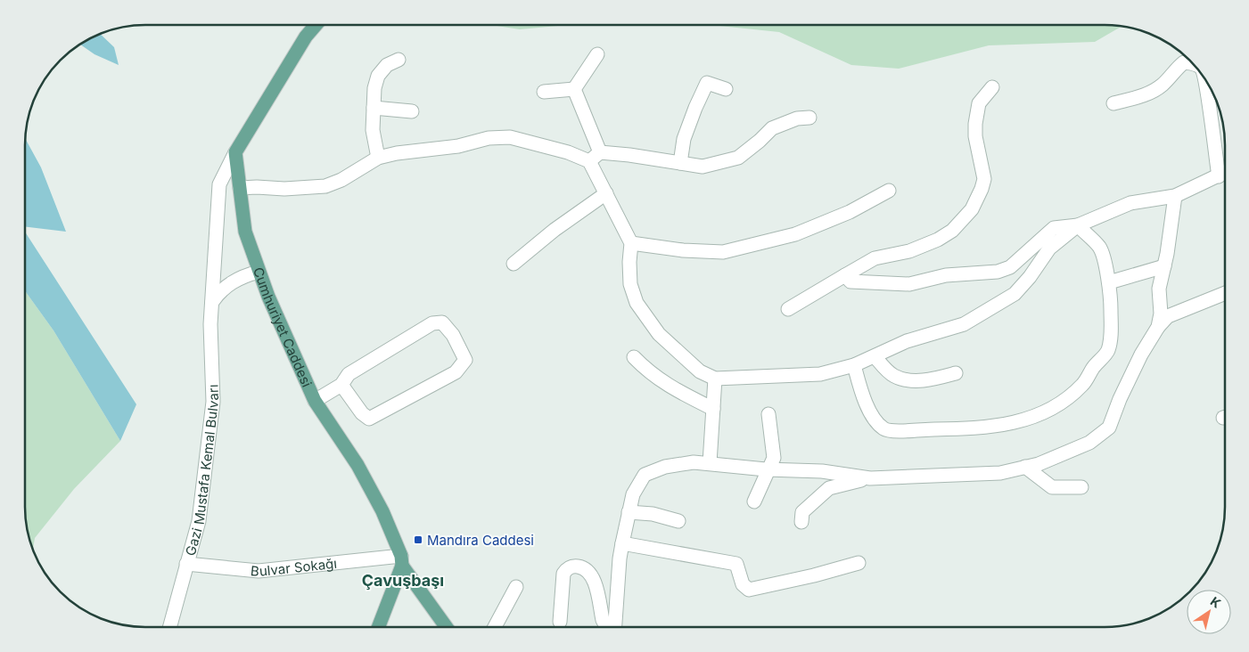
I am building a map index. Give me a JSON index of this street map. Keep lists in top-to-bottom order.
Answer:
{
  "streets": {
    "main road": ["Cumhuriyet Caddesi"],
    "street": ["Gazi Mustafa Kemal Bulvarı", "Bulvar Sokağı"]
  },
  "crossings": [
    ["Cumhuriyet Caddesi", "Gazi Mustafa Kemal Bulvarı"],
    ["Cumhuriyet Caddesi", "Bulvar Sokağı"],
    ["Gazi Mustafa Kemal Bulvarı", "Bulvar Sokağı"]
  ],
  "districts": ["Çavuşbaşı"],
  "places": {
    "transit": ["Mandıra Caddesi"]
  },
  "north": "top right"
}
